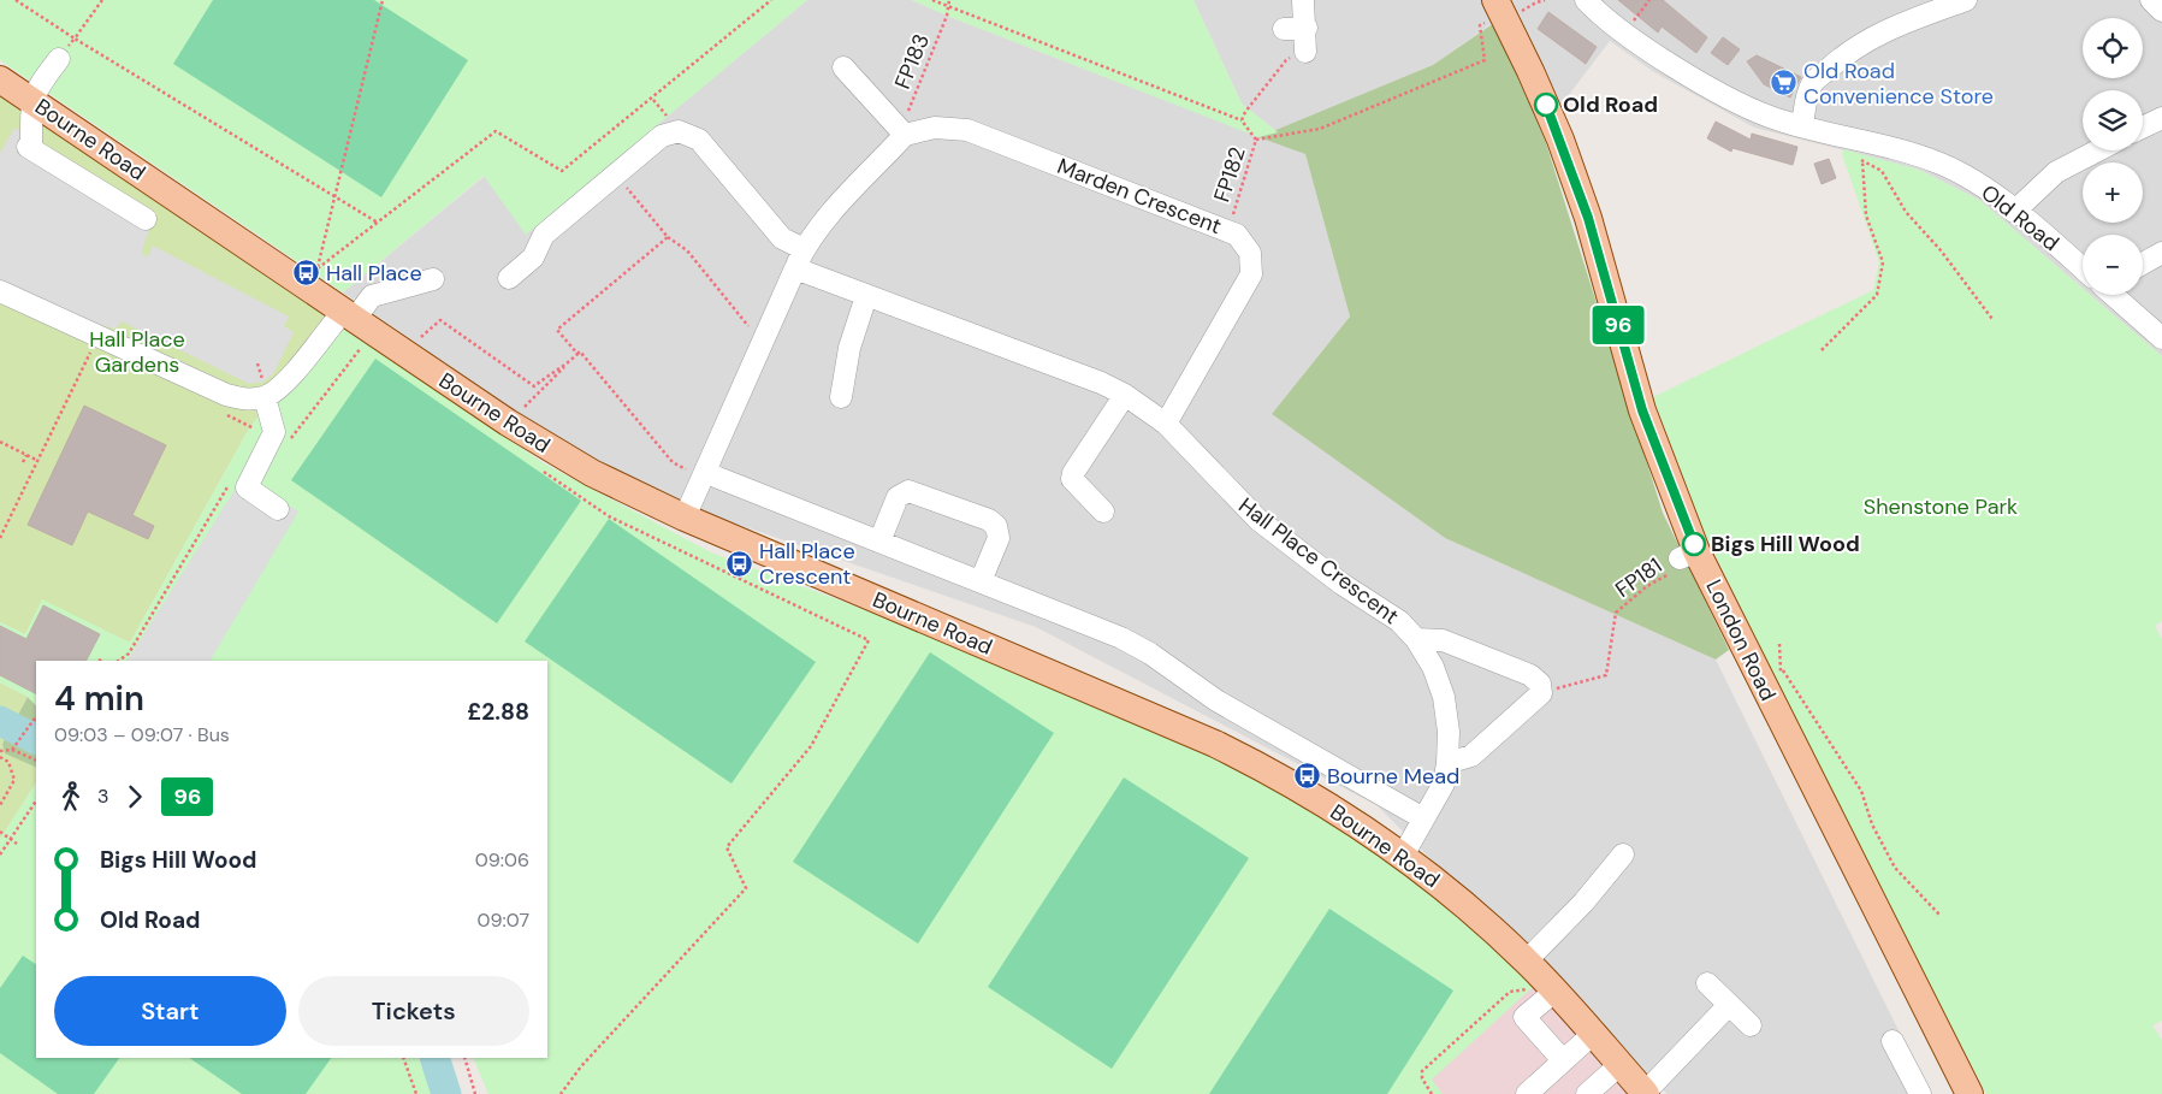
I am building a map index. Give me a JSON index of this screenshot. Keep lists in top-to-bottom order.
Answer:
{
  "streets": {
    "main road": ["Bourne Road", "London Road"],
    "street": ["Marden Crescent", "Old Road", "Hall Place Crescent"],
    "path": ["FP183", "FP182", "FP181"]
  },
  "crossings": [
    ["FP183", "Marden Crescent"],
    ["Bourne Road", "Hall Place Crescent"],
    ["FP182", "Marden Crescent"],
    ["Marden Crescent", "Hall Place Crescent"],
    ["Hall Place Crescent", "FP181"],
    ["FP181", "London Road"]
  ],
  "parks": ["Hall Place Gardens", "Shenstone Park"],
  "places": {
    "supermarket": ["Old Road Convenience Store"],
    "other": ["Old Road", "Bigs Hill Wood"],
    "bus stop": ["Hall Place", "Hall Place Crescent", "Bourne Mead"]
  },
  "lines": ["bus line 96"],
  "page": {
    "on_map": "96",
    "map_buttons": ["+", "−"],
    "heading": ["4 min", "09:03 – 09:07 · Bus", "£2.88"],
    "legs": ["3", "96"],
    "list": [
      {
        "name": "Bigs Hill Wood",
        "value": "09:06"
      },
      {
        "name": "Old Road",
        "value": "09:07"
      }
    ],
    "buttons": ["Start", "Tickets"]
  }
}
